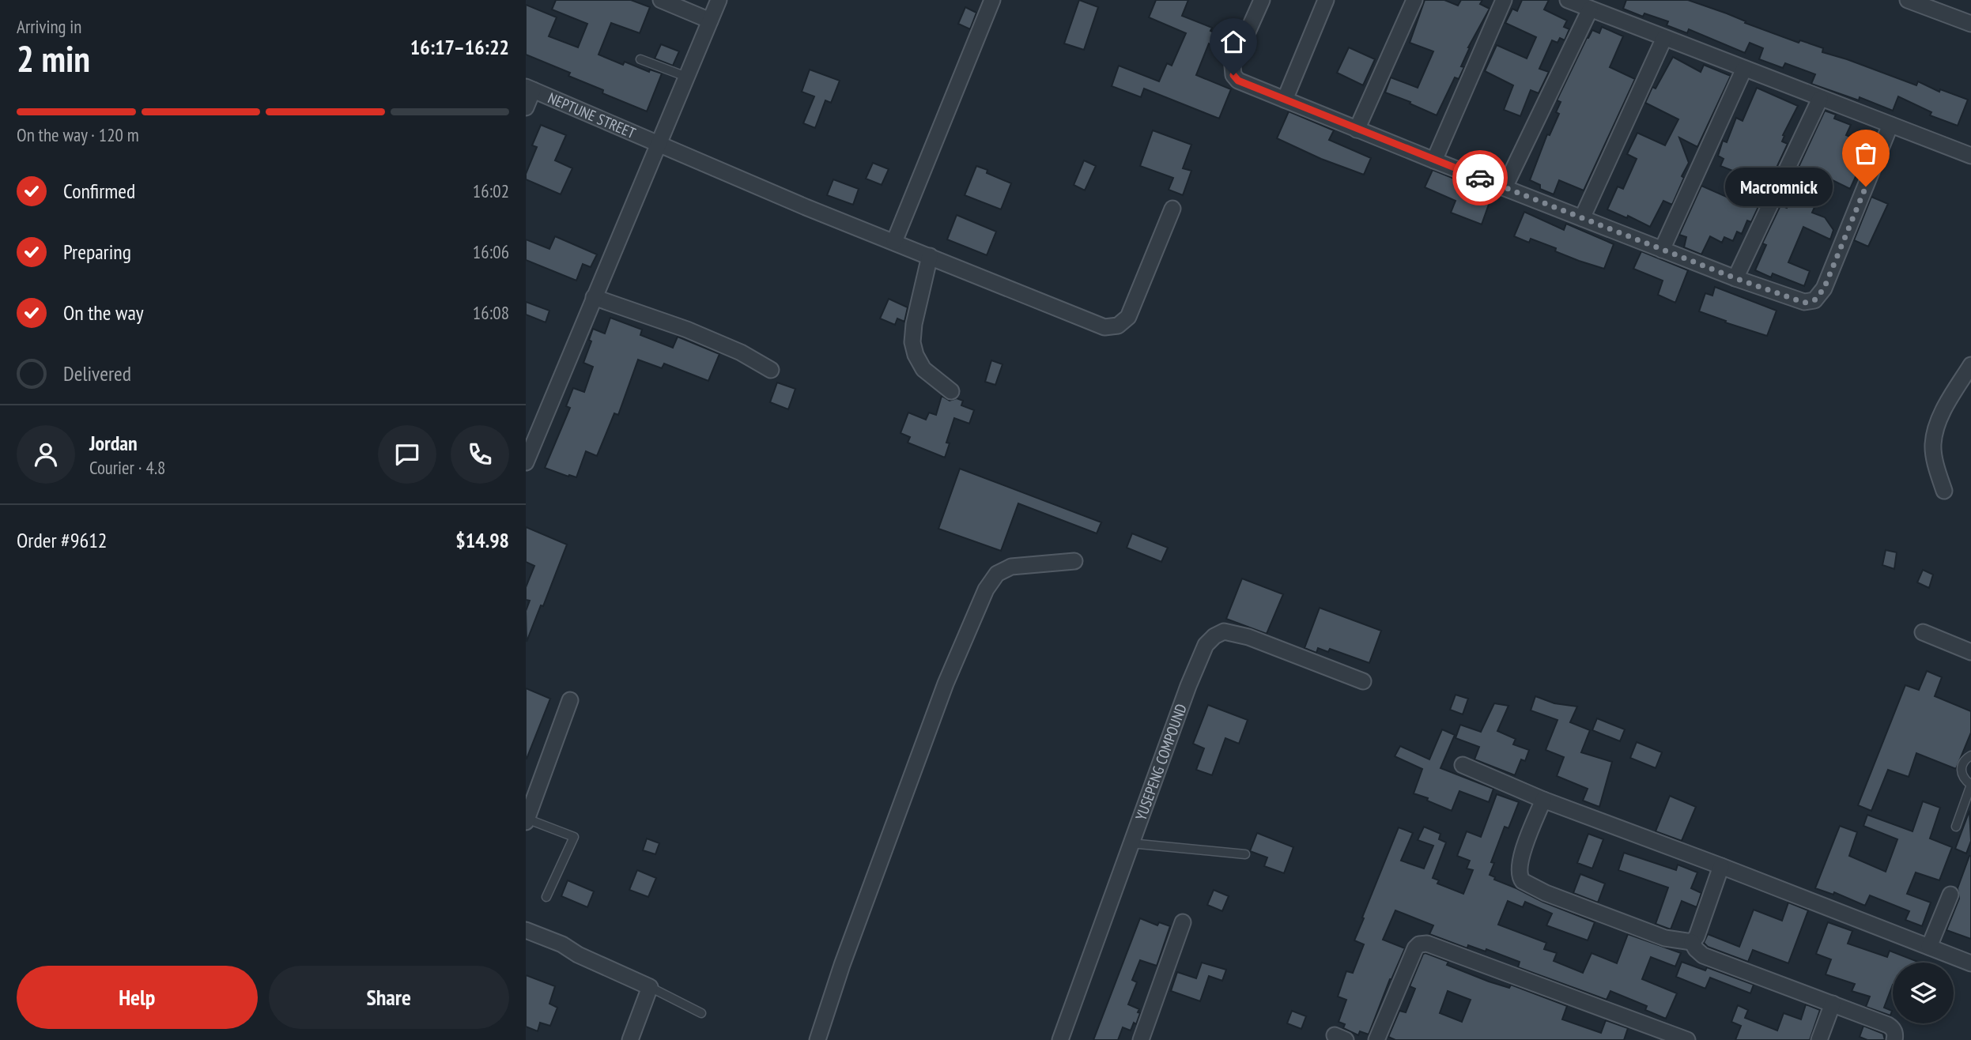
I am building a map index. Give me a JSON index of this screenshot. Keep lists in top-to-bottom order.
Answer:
{
  "streets": {
    "street": ["NEPTUNE STREET", "YUSEPENG COMPOUND"]
  },
  "places": ["Macromnick"],
  "page": {
    "heading": ["2 min", "Arriving in", "16:17–16:22"],
    "panel": [
      "Jordan",
      "Courier · 4.8",
      "Order #9612",
      "$14.98"
    ],
    "bar": "On the way · 120 m",
    "list": [
      ["Confirmed", "16:02"],
      ["Preparing", "16:06"],
      ["On the way", "16:08"],
      "Delivered"
    ],
    "bubble": "Macromnick",
    "buttons": ["Help", "Share"]
  }
}
